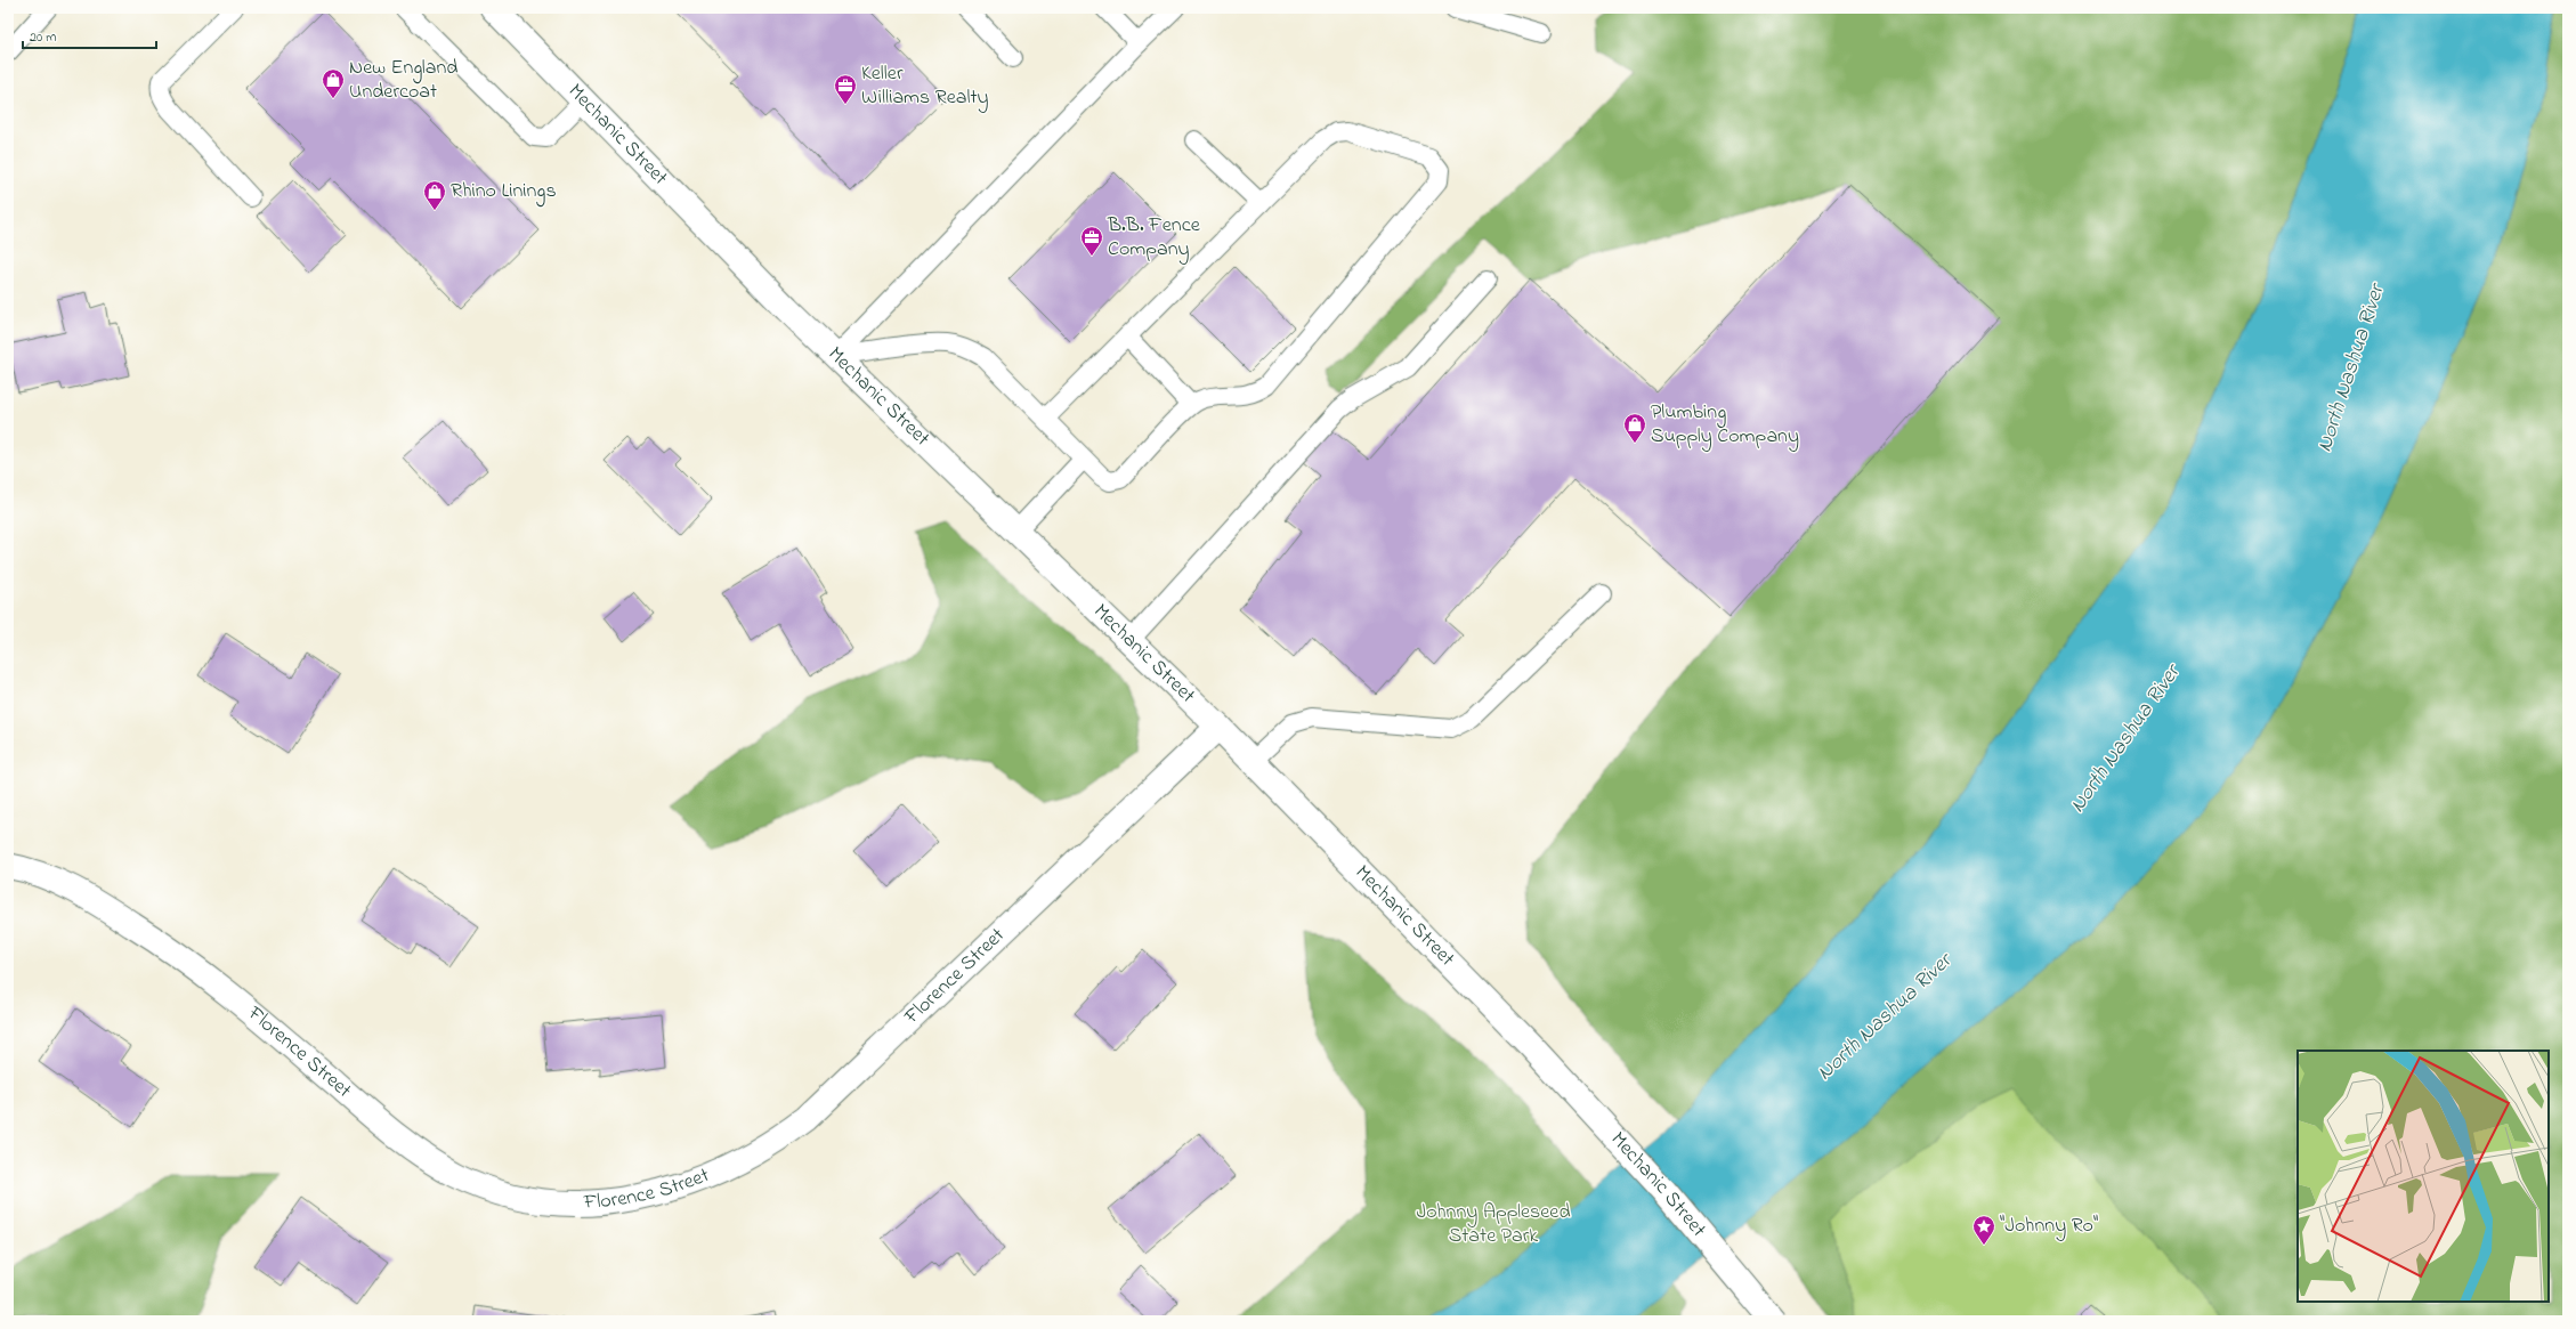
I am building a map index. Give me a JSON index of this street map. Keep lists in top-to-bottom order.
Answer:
{
  "streets": {
    "main road": ["Mechanic Street", "Florence Street"]
  },
  "crossings": [
    ["Mechanic Street", "Florence Street"]
  ],
  "water": ["North Nashua River"],
  "parks": ["Johnny Appleseed State Park"],
  "places": {
    "shop": ["New England Undercoat", "Rhino Linings", "Plumbing Supply Company"],
    "office": ["Keller Williams Realty", "B.B. Fence Company"],
    "place": ["\"Johnny Ro\""]
  },
  "scale_bar": "20 m"
}
